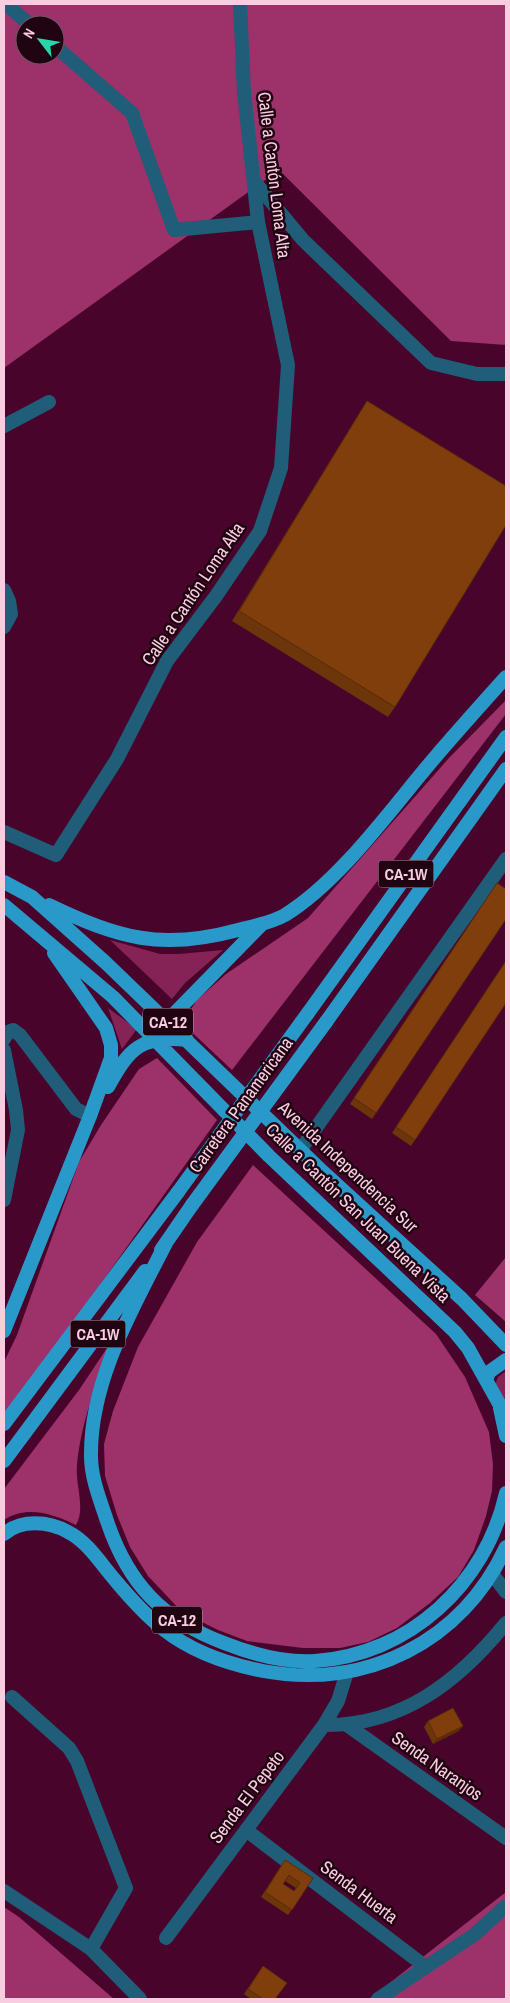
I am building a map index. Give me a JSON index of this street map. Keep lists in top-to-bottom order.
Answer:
{
  "streets": {
    "highway": [
      "CA-1W",
      "CA-12",
      "Carretera Panamericana",
      "Avenida Independencia Sur",
      "Calle a Cantón San Juan Buena Vista"
    ],
    "street": [
      "Calle a Cantón Loma Alta",
      "Senda Naranjos",
      "Senda El Pepeto",
      "Senda Huerta"
    ]
  },
  "crossings": [
    ["CA-12", "Carretera Panamericana"],
    ["CA-12", "Avenida Independencia Sur"],
    ["CA-12", "Calle a Cantón San Juan Buena Vista"],
    ["CA-12", "Senda El Pepeto"],
    ["Avenida Independencia Sur", "Calle a Cantón San Juan Buena Vista"],
    ["Senda El Pepeto", "Senda Huerta"]
  ],
  "north": "top left"
}
